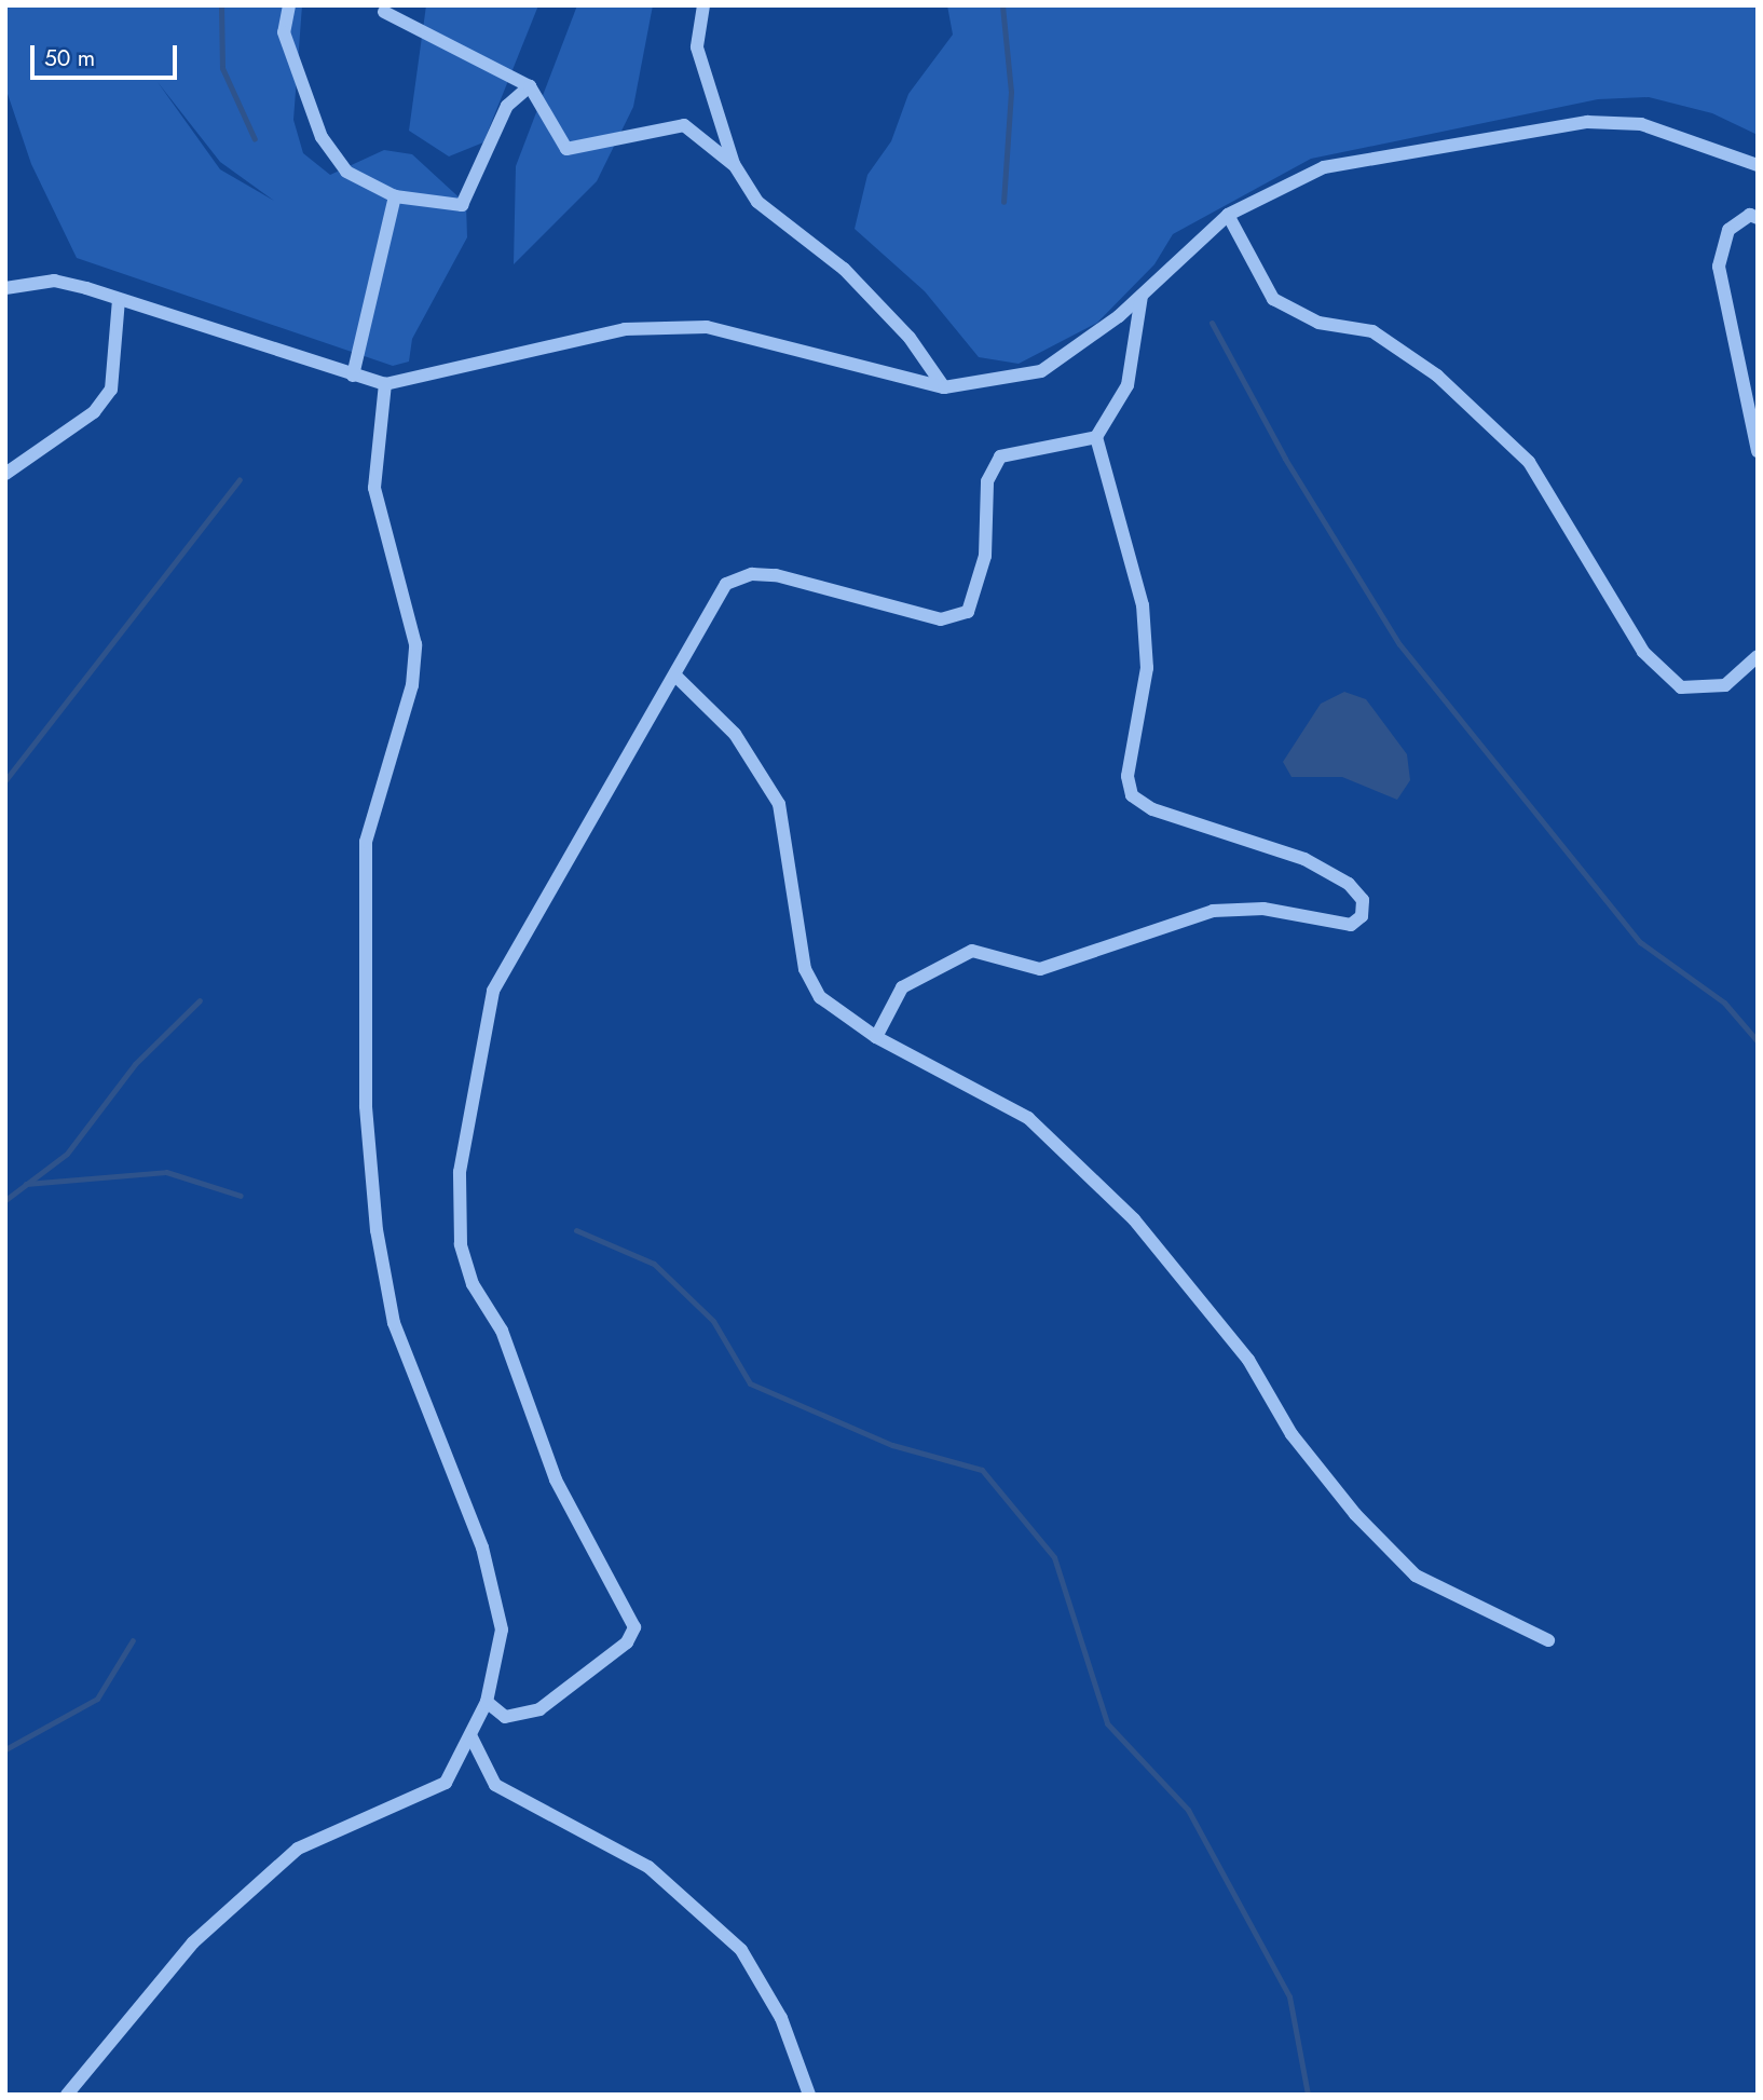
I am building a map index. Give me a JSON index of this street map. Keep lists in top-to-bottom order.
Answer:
{
  "scale_bar": "50 m"
}
